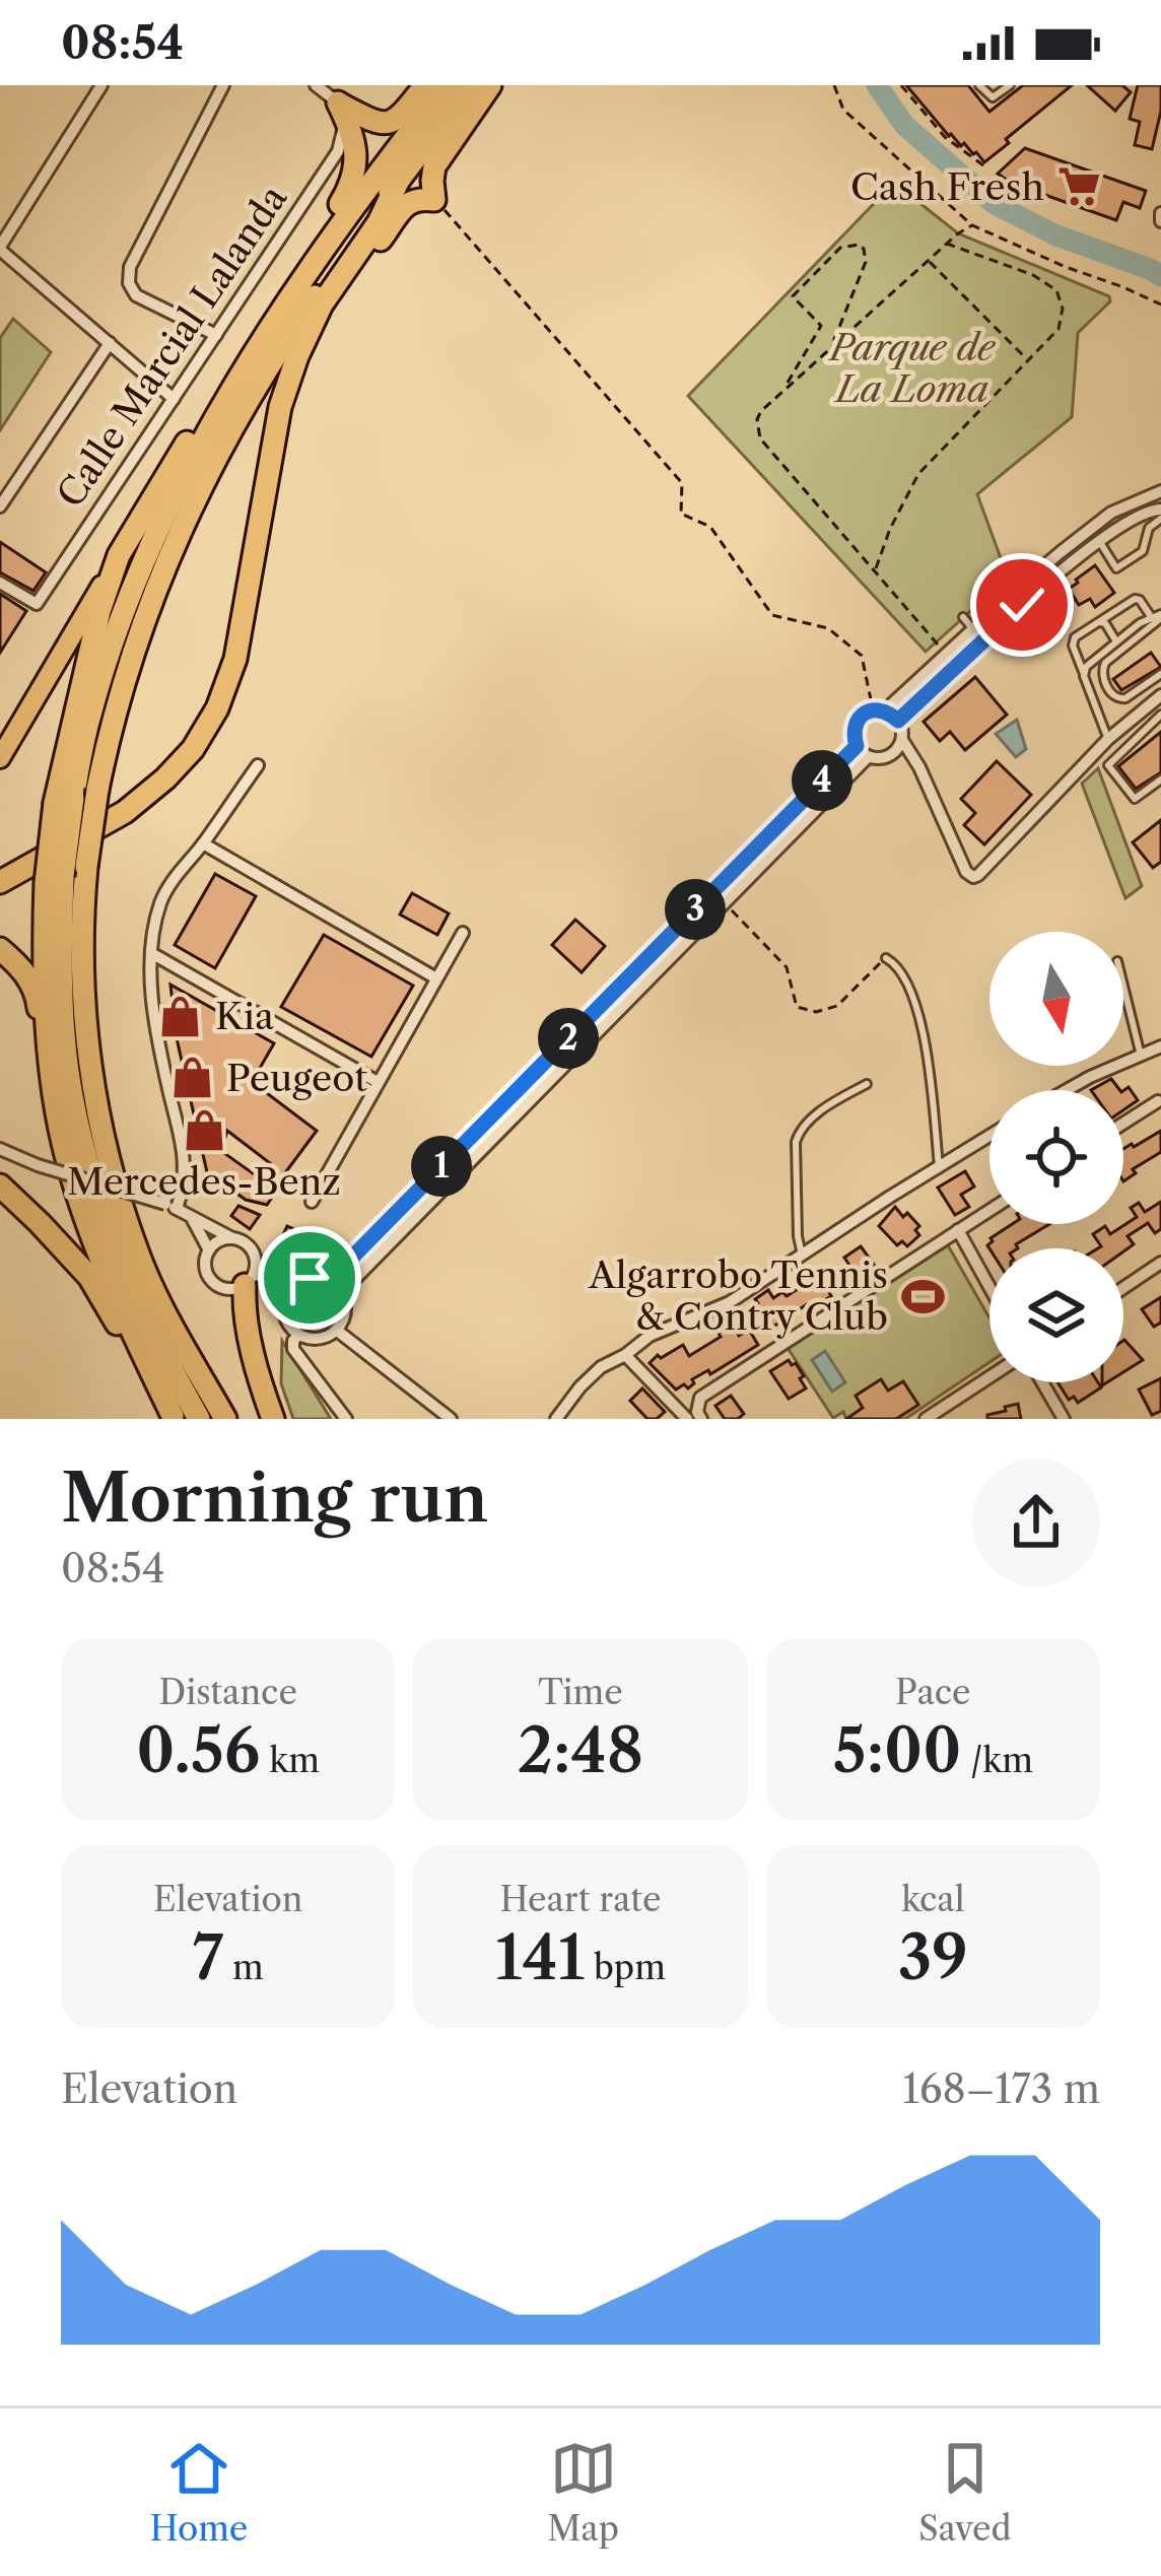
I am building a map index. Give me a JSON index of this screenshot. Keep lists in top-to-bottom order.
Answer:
{
  "streets": {
    "street": ["Calle Marcial Lalanda"]
  },
  "parks": ["Parque de La Loma"],
  "places": {
    "supermarket": ["Cash Fresh"],
    "shop": ["Kia", "Peugeot", "Mercedes-Benz"],
    "sports": ["Algarrobo Tennis & Contry Club"]
  },
  "north": "bottom",
  "page": {
    "status": "08:54",
    "pins": [
      "4",
      "3",
      "2",
      "1"
    ],
    "heading": ["Morning run", "08:54"],
    "stats": [
      ["Distance", "0.56 km"],
      ["Time", "2:48"],
      ["Pace", "5:00 /km"],
      ["Elevation", "7 m"],
      ["Heart rate", "141 bpm"],
      ["kcal", "39"]
    ],
    "chart": ["Elevation", "168–173 m"],
    "tabs": ["Home", "Map", "Saved"]
  }
}
